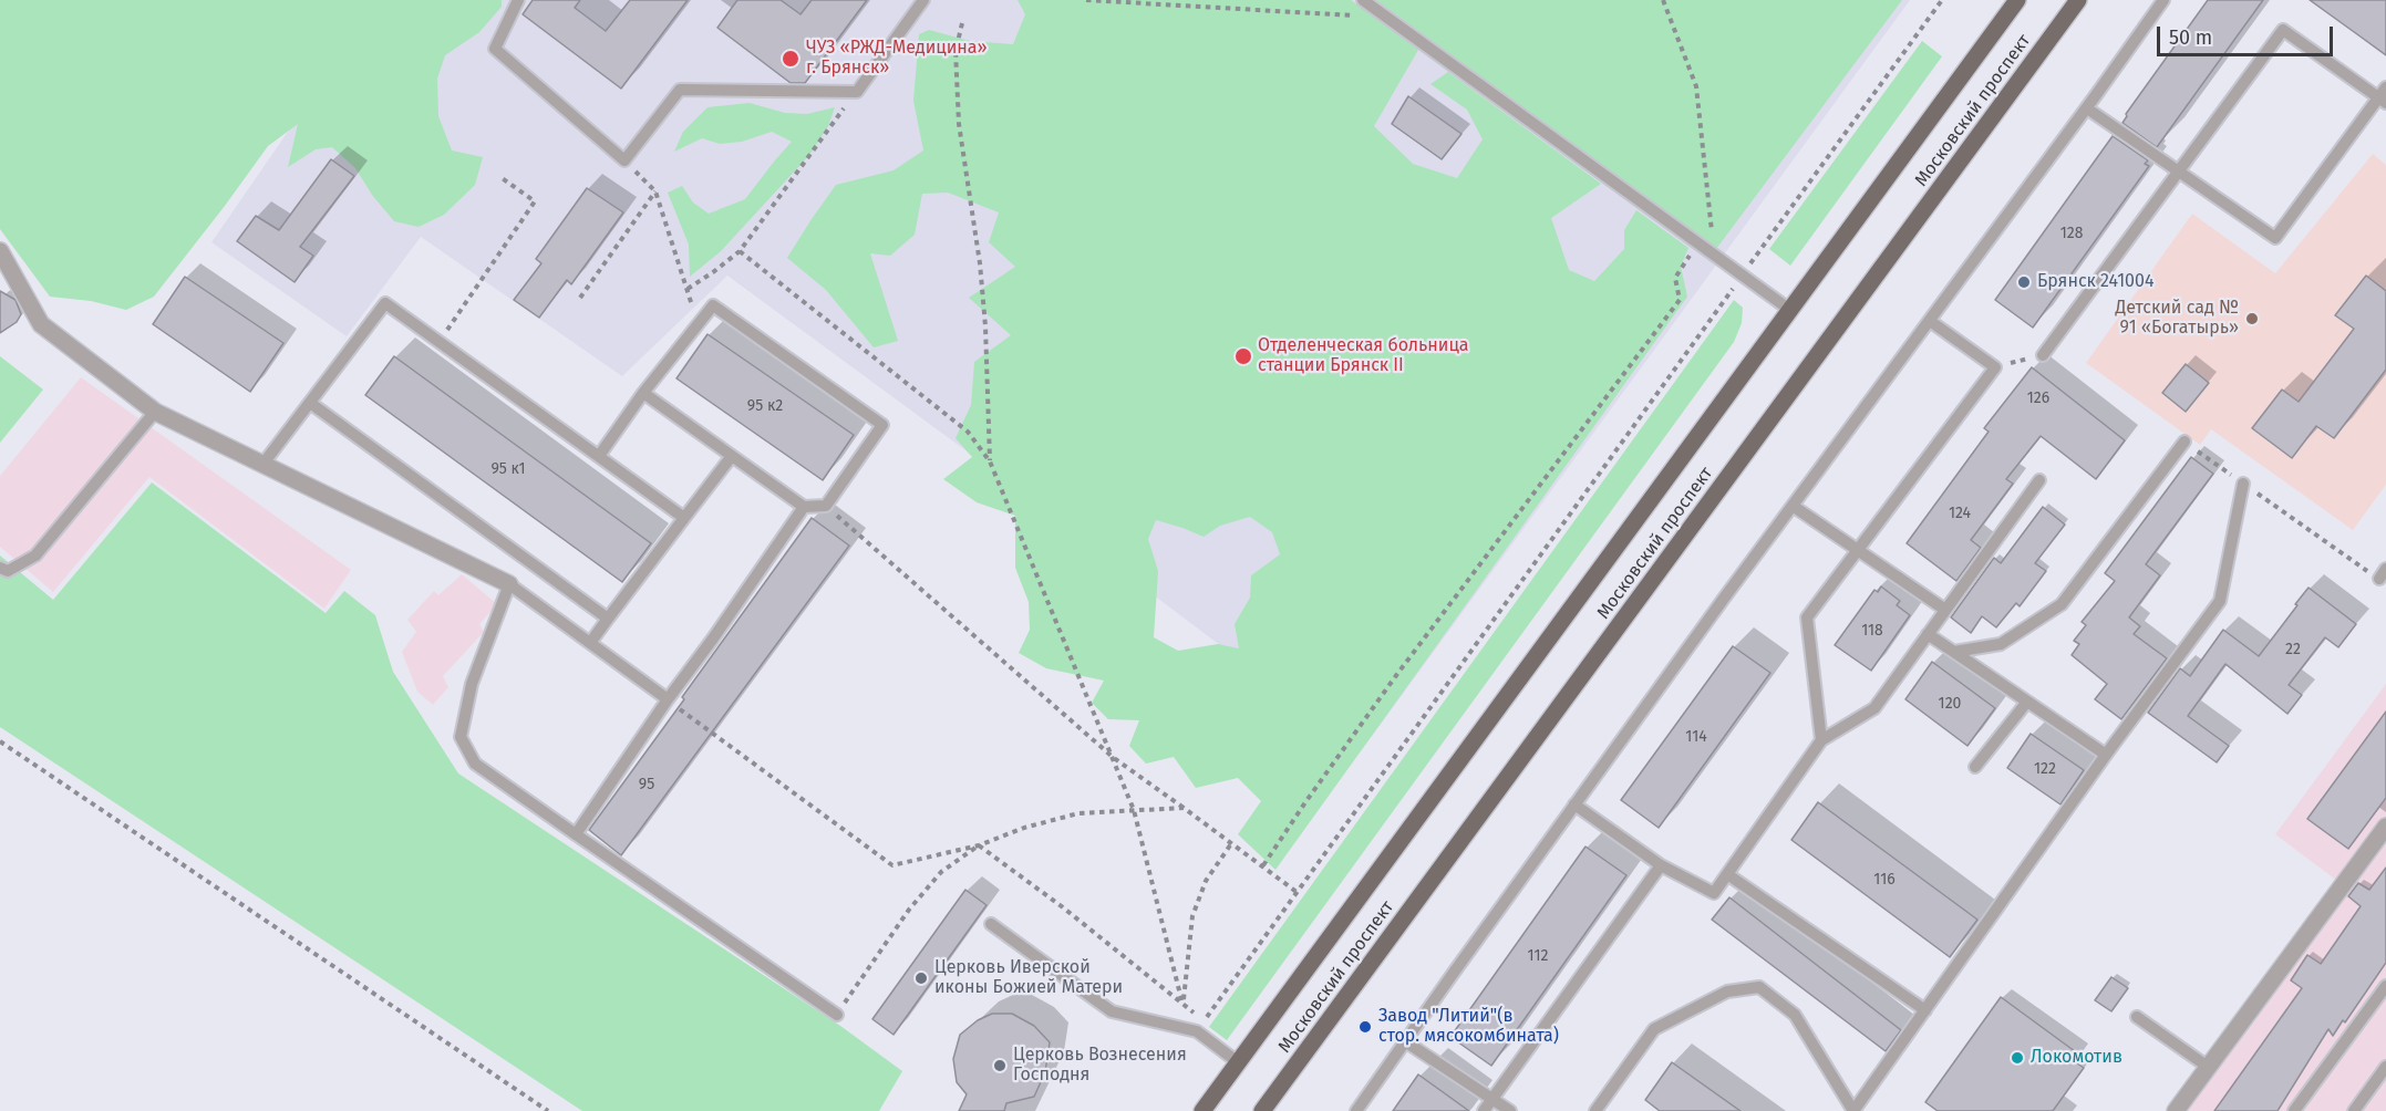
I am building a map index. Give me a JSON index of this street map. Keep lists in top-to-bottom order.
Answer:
{
  "streets": {
    "main road": ["Московский проспект"]
  },
  "places": [
    "ЧУЗ «РЖД-Медицина» г. Брянск»",
    "Брянск 241004",
    "Детский сад № 91 «Богатырь»",
    "Отделенческая больница станции Брянск II",
    "Церковь Иверской иконы Божией Матери",
    "Завод \"Литий\"(в стор. мясокомбината)",
    "Локомотив",
    "Церковь Вознесения Господня"
  ],
  "house_numbers": [
    "128",
    "126",
    "95 к2",
    "95 к1",
    "124",
    "118",
    "22",
    "120",
    "114",
    "122",
    "95",
    "116",
    "112"
  ],
  "scale_bar": "50 m"
}
